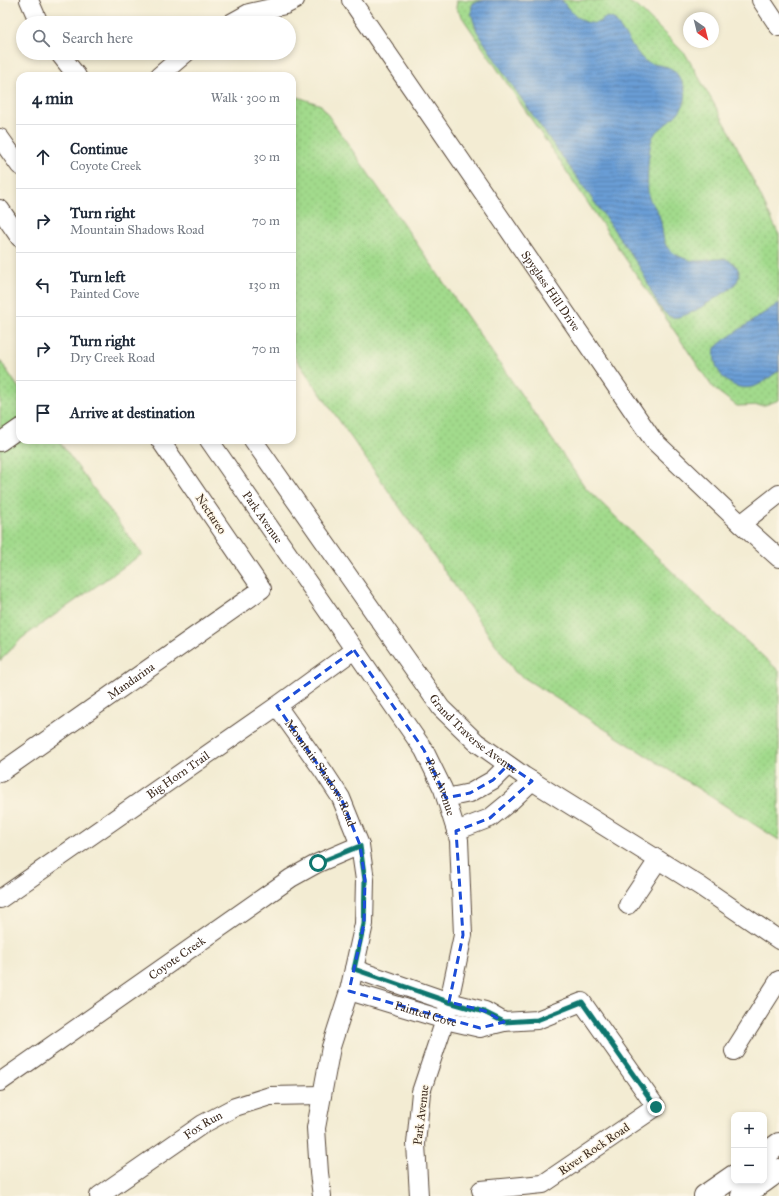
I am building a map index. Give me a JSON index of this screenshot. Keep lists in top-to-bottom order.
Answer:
{
  "streets": {
    "street": [
      "Spyglass Hill Drive",
      "Nectareo",
      "Park Avenue",
      "Mandarina",
      "Grand Traverse Avenue",
      "Mountain Shadows Road",
      "Big Horn Trail",
      "Coyote Creek",
      "Painted Cove",
      "Fox Run",
      "River Rock Road"
    ]
  },
  "crossings": [
    ["Nectareo", "Mandarina"],
    ["Park Avenue", "Big Horn Trail"],
    ["Park Avenue", "Painted Cove"],
    ["Mountain Shadows Road", "Big Horn Trail"],
    ["Mountain Shadows Road", "Coyote Creek"],
    ["Mountain Shadows Road", "Painted Cove"],
    ["Mountain Shadows Road", "Fox Run"],
    ["Painted Cove", "River Rock Road"]
  ],
  "north": "bottom right",
  "page": {
    "search": "Search here",
    "heading": ["4 min", "Walk · 300 m"],
    "list": [
      ["Continue", "Coyote Creek", "30 m"],
      ["Turn right", "Mountain Shadows Road", "70 m"],
      ["Turn left", "Painted Cove", "130 m"],
      ["Turn right", "Dry Creek Road", "70 m"],
      "Arrive at destination"
    ],
    "map_buttons": ["+", "−"]
  }
}
